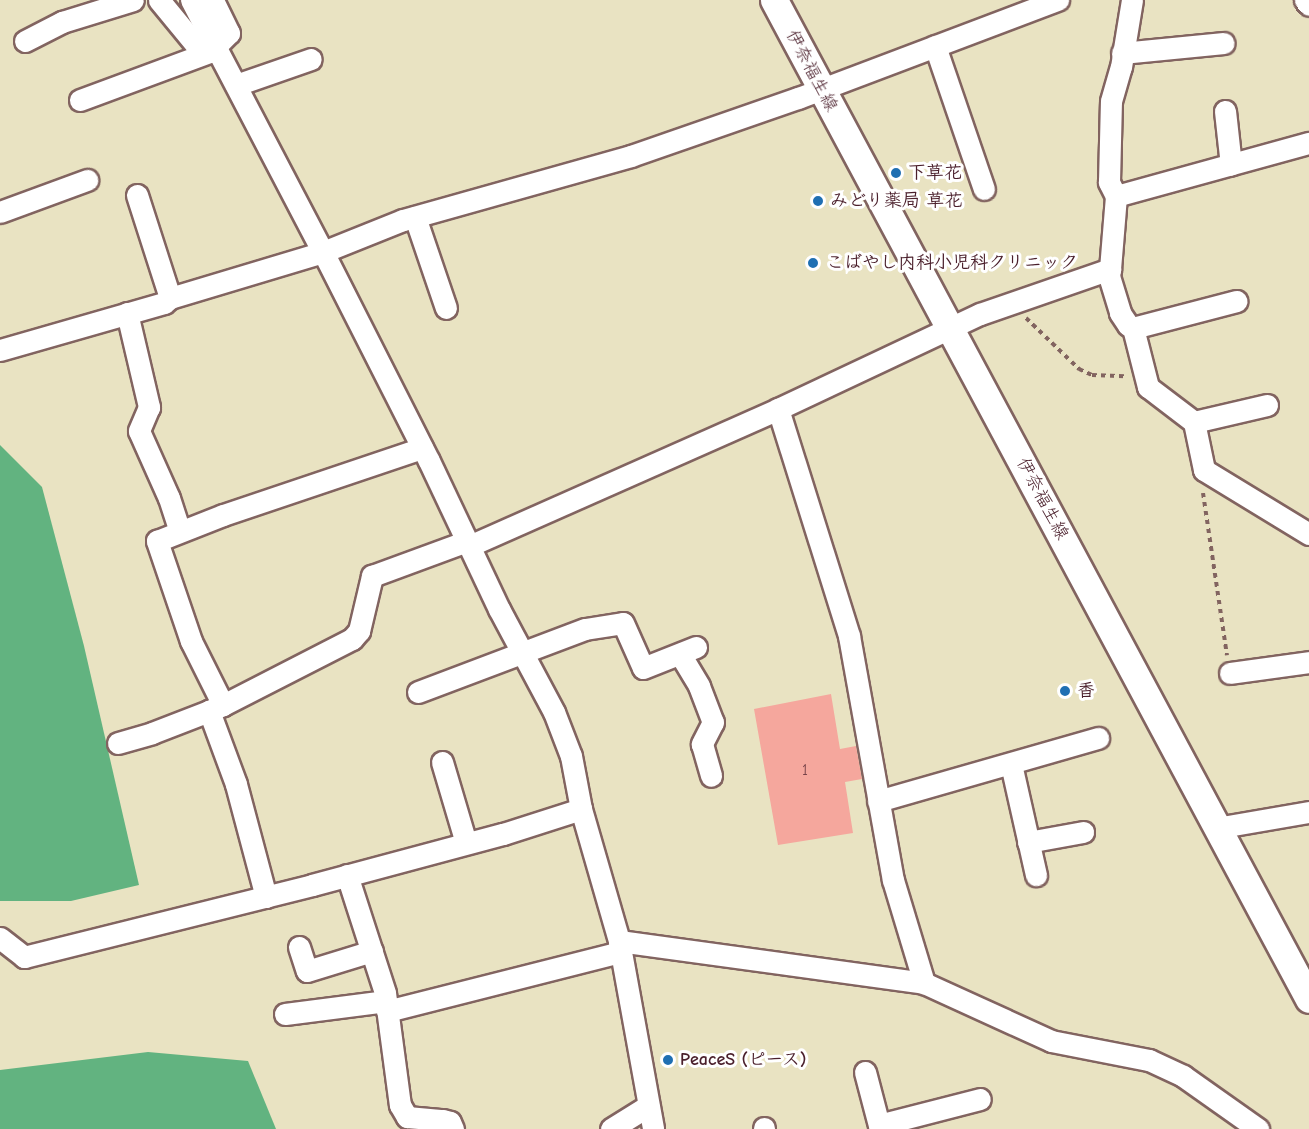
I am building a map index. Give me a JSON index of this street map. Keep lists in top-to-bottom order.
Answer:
{
  "streets": {
    "main road": ["伊奈福生線"]
  },
  "places": [
    "下草花",
    "みどり薬局 草花",
    "こばやし内科小児科クリニック",
    "香",
    "PeaceS (ピース)"
  ],
  "house_numbers": ["1"]
}
